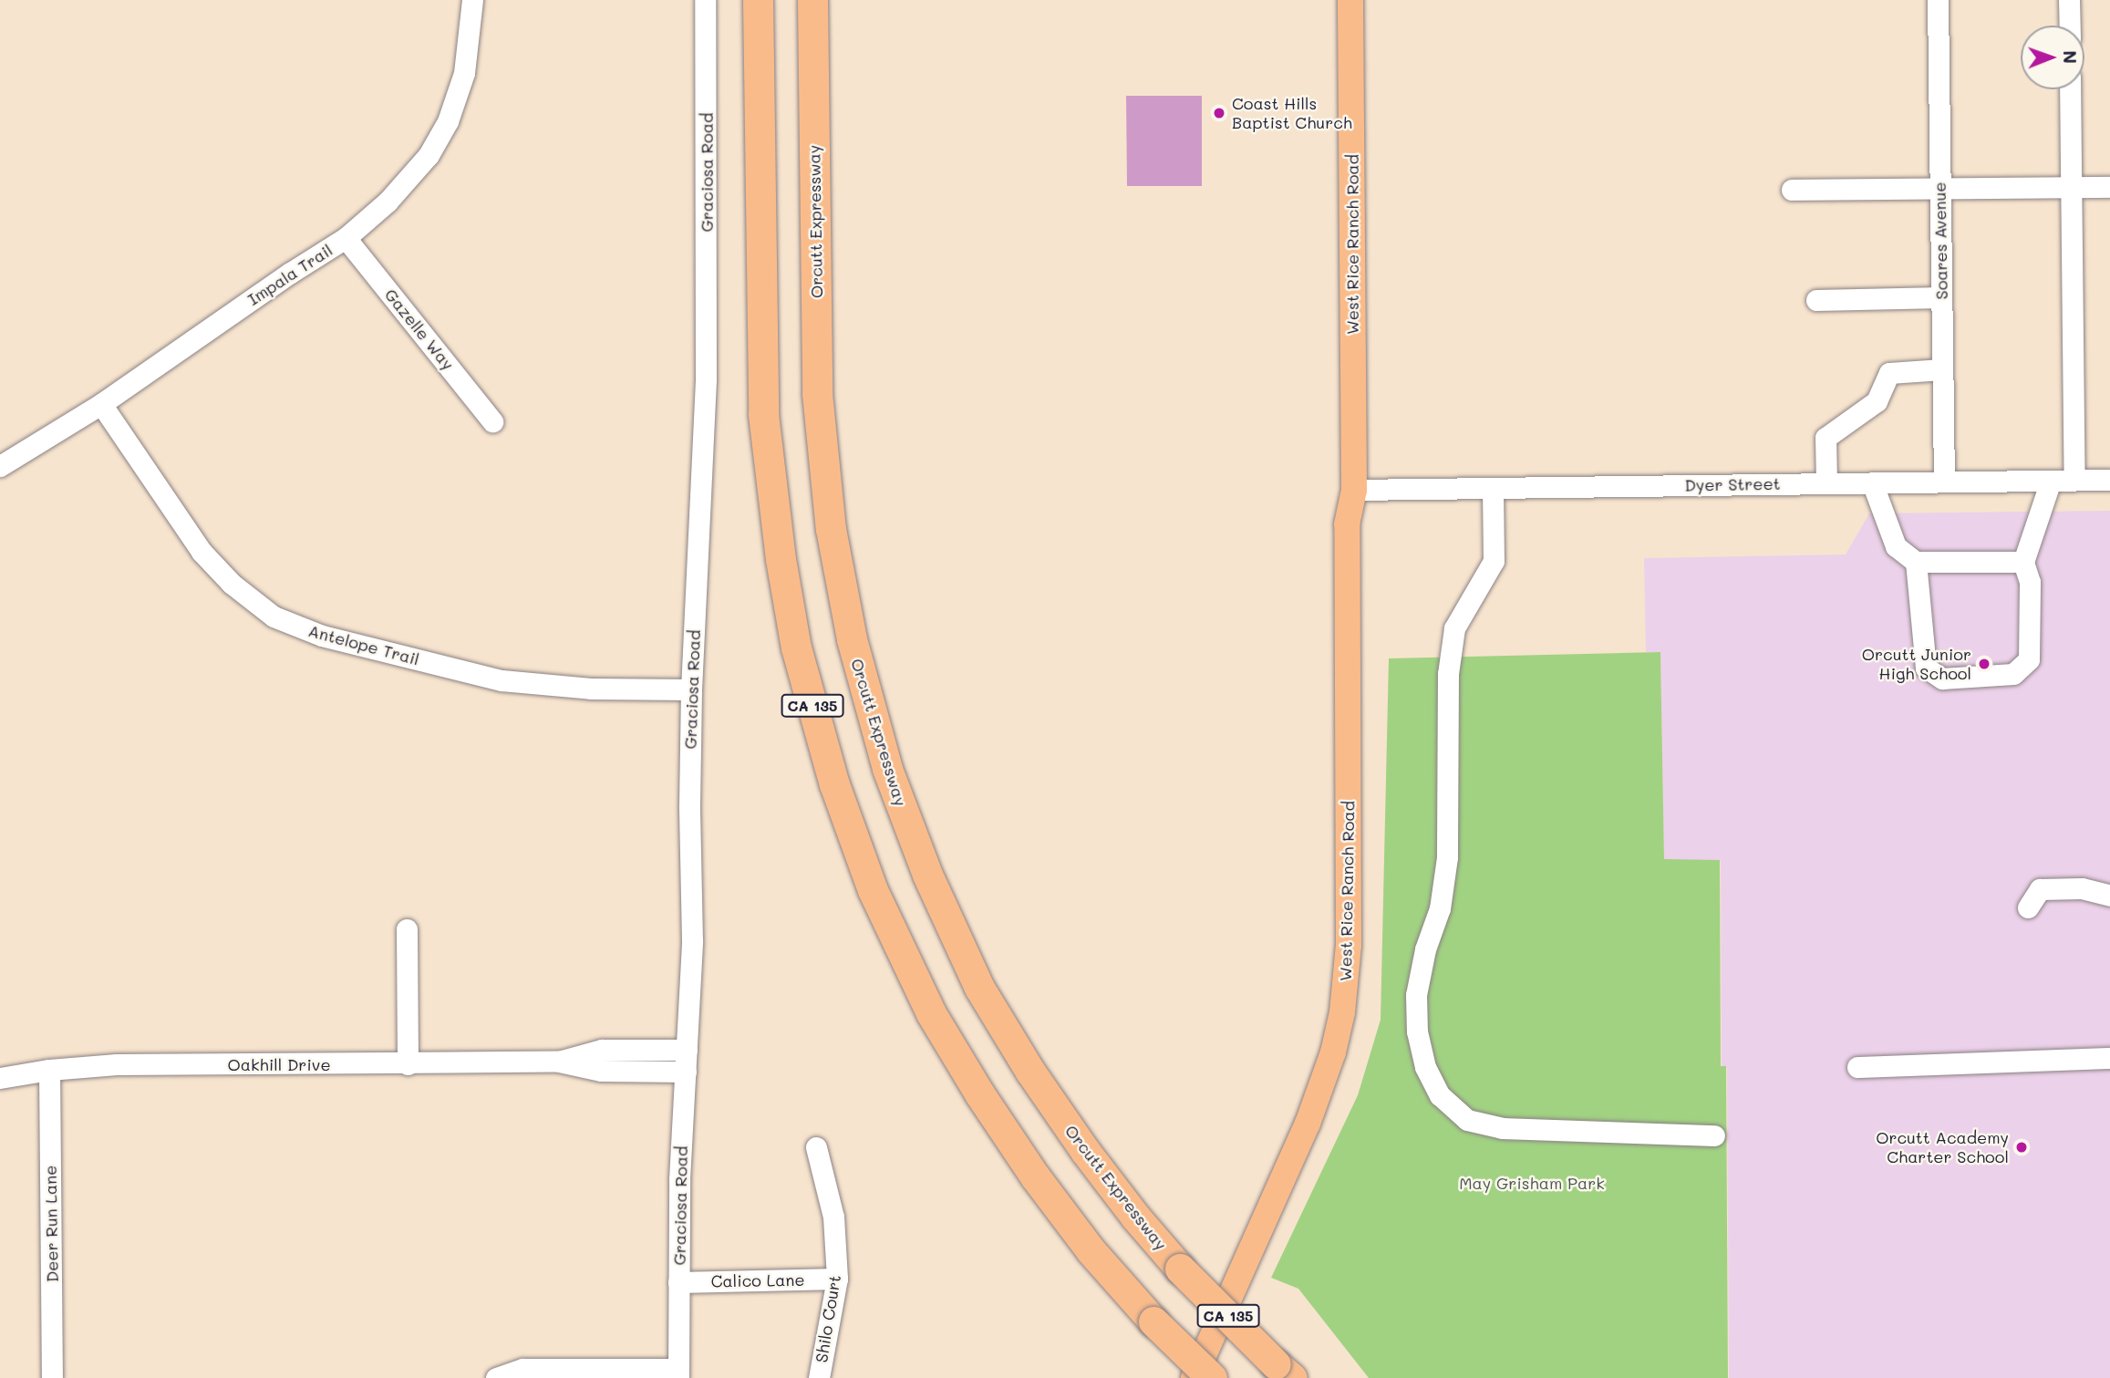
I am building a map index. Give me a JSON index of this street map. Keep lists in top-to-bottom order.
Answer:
{
  "streets": {
    "highway": ["Orcutt Expressway", "CA 135"],
    "main road": ["West Rice Ranch Road"],
    "street": [
      "Graciosa Road",
      "Soares Avenue",
      "Impala Trail",
      "Gazelle Way",
      "Dyer Street",
      "Antelope Trail",
      "Oakhill Drive",
      "Deer Run Lane",
      "Calico Lane",
      "Shilo Court"
    ]
  },
  "crossings": [
    ["Graciosa Road", "Antelope Trail"],
    ["Graciosa Road", "Oakhill Drive"],
    ["Graciosa Road", "Calico Lane"],
    ["Soares Avenue", "Dyer Street"],
    ["West Rice Ranch Road", "Dyer Street"],
    ["West Rice Ranch Road", "CA 135"],
    ["Impala Trail", "Gazelle Way"],
    ["Impala Trail", "Antelope Trail"],
    ["Oakhill Drive", "Deer Run Lane"],
    ["Calico Lane", "Shilo Court"]
  ],
  "parks": ["May Grisham Park"],
  "places": ["Coast Hills Baptist Church", "Orcutt Junior High School", "Orcutt Academy Charter School"],
  "north": "right"
}
